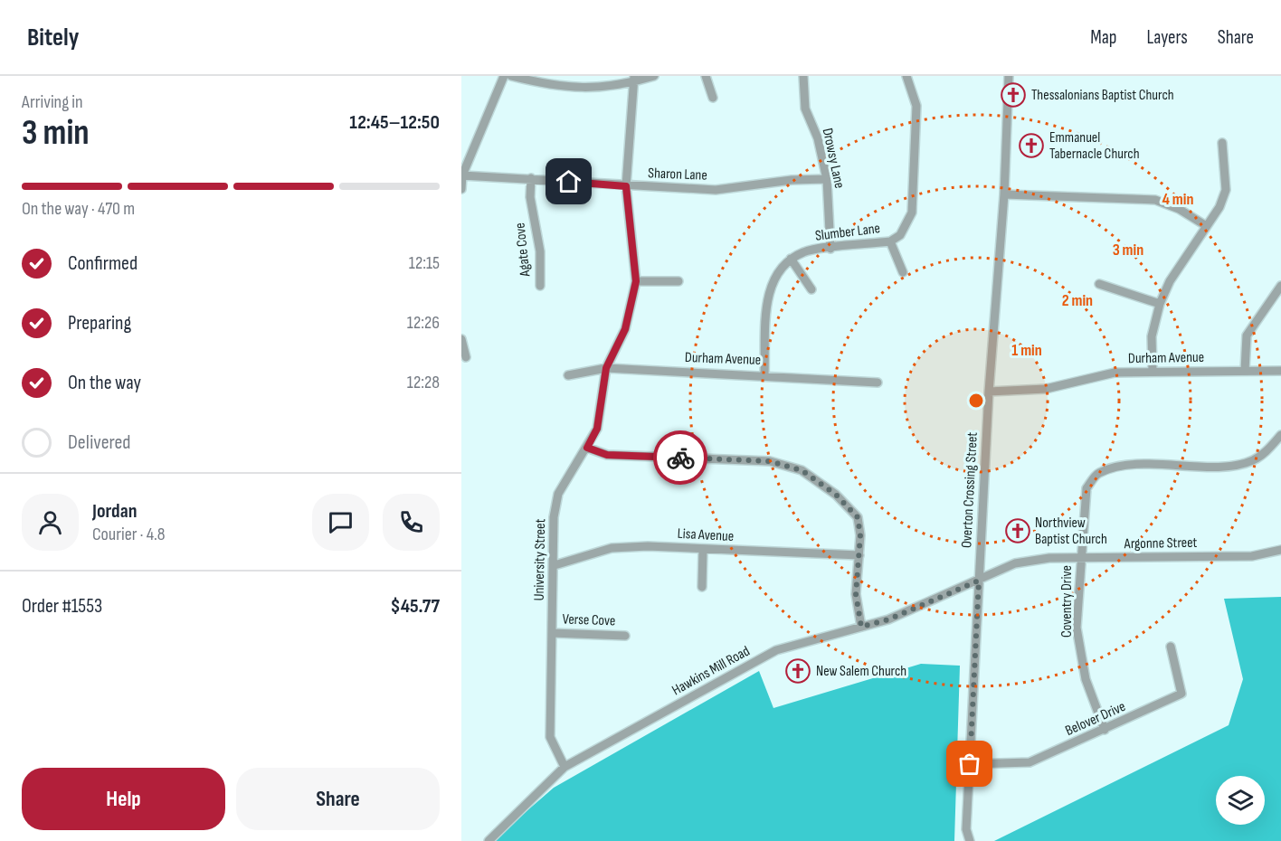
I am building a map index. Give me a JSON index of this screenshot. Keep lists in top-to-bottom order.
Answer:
{
  "streets": {
    "street": [
      "Drowsy Lane",
      "Sharon Lane",
      "Slumber Lane",
      "Agate Cove",
      "Durham Avenue",
      "Overton Crossing Street",
      "Lisa Avenue",
      "Argonne Street",
      "University Street",
      "Coventry Drive",
      "Verse Cove",
      "Hawkins Mill Road",
      "Belover Drive"
    ]
  },
  "crossings": [
    ["Drowsy Lane", "Sharon Lane"],
    ["Drowsy Lane", "Slumber Lane"],
    ["Sharon Lane", "Agate Cove"],
    ["Sharon Lane", "University Street"],
    ["Durham Avenue", "Overton Crossing Street"],
    ["Durham Avenue", "University Street"],
    ["Overton Crossing Street", "Argonne Street"],
    ["Overton Crossing Street", "Hawkins Mill Road"],
    ["Overton Crossing Street", "Belover Drive"],
    ["Lisa Avenue", "University Street"],
    ["Argonne Street", "Coventry Drive"],
    ["Argonne Street", "Hawkins Mill Road"],
    ["University Street", "Verse Cove"],
    ["University Street", "Hawkins Mill Road"],
    ["Coventry Drive", "Belover Drive"]
  ],
  "places": {
    "church": [
      "Thessalonians Baptist Church",
      "Emmanuel Tabernacle Church",
      "Northview Baptist Church",
      "New Salem Church"
    ]
  },
  "page": {
    "header": "Bitely",
    "nav": ["Map", "Layers", "Share"],
    "heading": ["3 min", "Arriving in", "12:45–12:50"],
    "panel": [
      "Jordan",
      "Courier · 4.8",
      "Order #1553",
      "$45.77"
    ],
    "bar": "On the way · 470 m",
    "list": [
      ["Confirmed", "12:15"],
      ["Preparing", "12:26"],
      ["On the way", "12:28"],
      "Delivered"
    ],
    "buttons": ["Help", "Share"]
  },
  "rings": [
    "4 min",
    "3 min",
    "2 min",
    "1 min"
  ]
}
